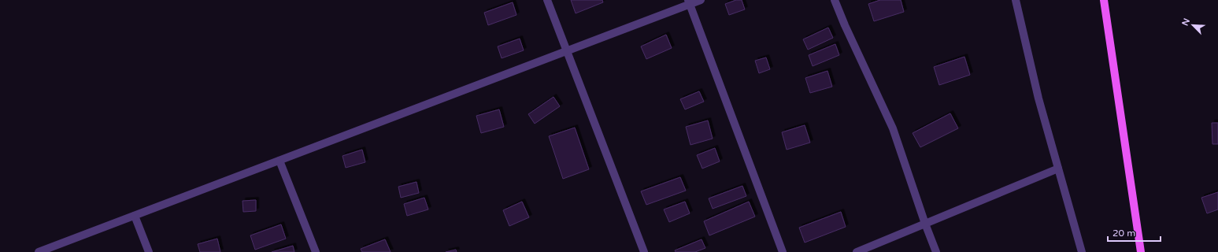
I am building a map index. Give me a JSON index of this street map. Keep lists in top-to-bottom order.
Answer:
{
  "scale_bar": "20 m",
  "north": "top left"
}
